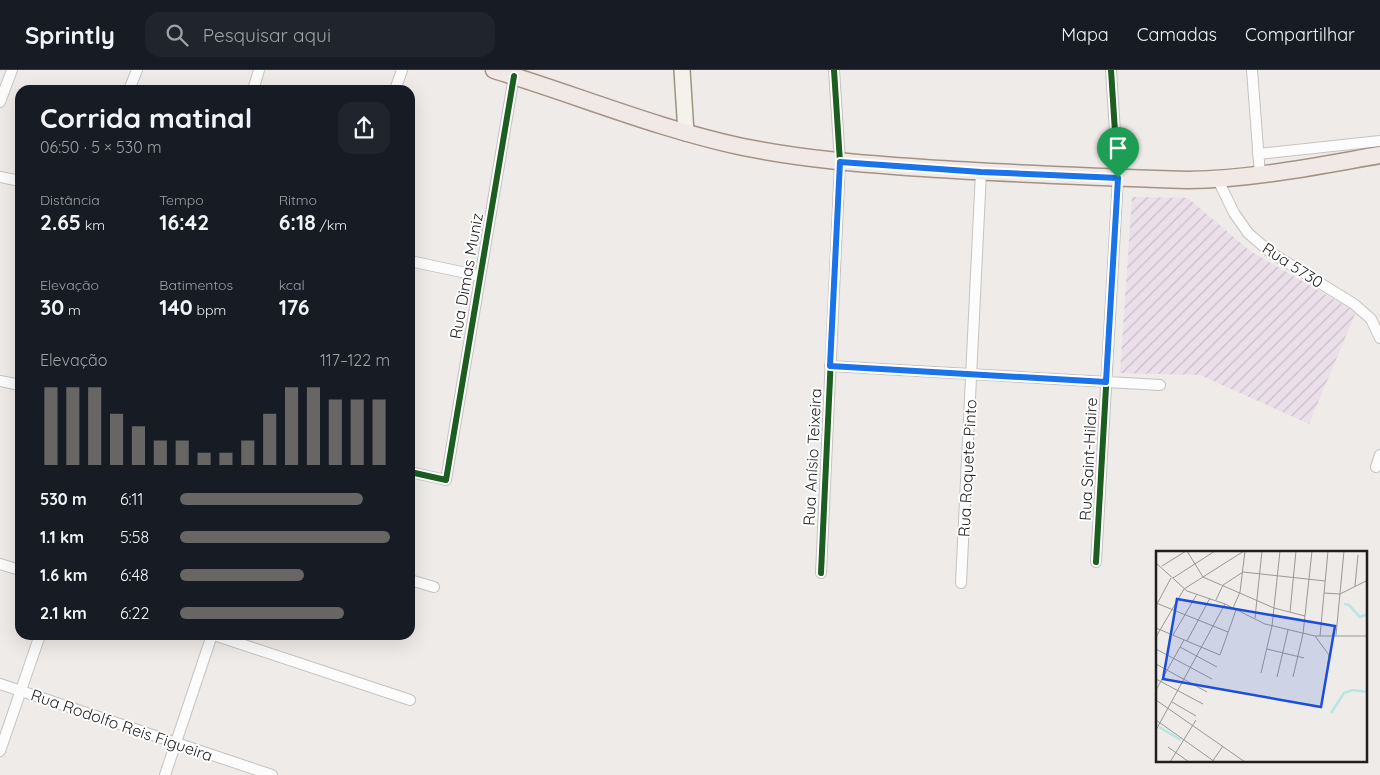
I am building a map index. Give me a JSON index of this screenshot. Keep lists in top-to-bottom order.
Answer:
{
  "streets": {
    "street": [
      "Rua 5730",
      "Rua Dimas Muniz",
      "Rua Anísio Teixeira",
      "Rua Saint-Hilaire",
      "Rua Roquete Pinto",
      "Rua Rodolfo Reis Figueira"
    ]
  },
  "page": {
    "header": "Sprintly",
    "search": "Pesquisar aqui",
    "nav": ["Mapa", "Camadas", "Compartilhar"],
    "heading": ["Corrida matinal", "06:50 · 5 × 530 m"],
    "stats": [
      ["Distância", "2.65 km"],
      ["Tempo", "16:42"],
      ["Ritmo", "6:18 /km"],
      ["Elevação", "30 m"],
      ["Batimentos", "140 bpm"],
      ["kcal", "176"]
    ],
    "chart": ["Elevação", "117–122 m"],
    "list": [
      {
        "name": "530 m",
        "note": "6:11"
      },
      {
        "name": "1.1 km",
        "note": "5:58"
      },
      {
        "name": "1.6 km",
        "note": "6:48"
      },
      {
        "name": "2.1 km",
        "note": "6:22"
      }
    ]
  }
}
